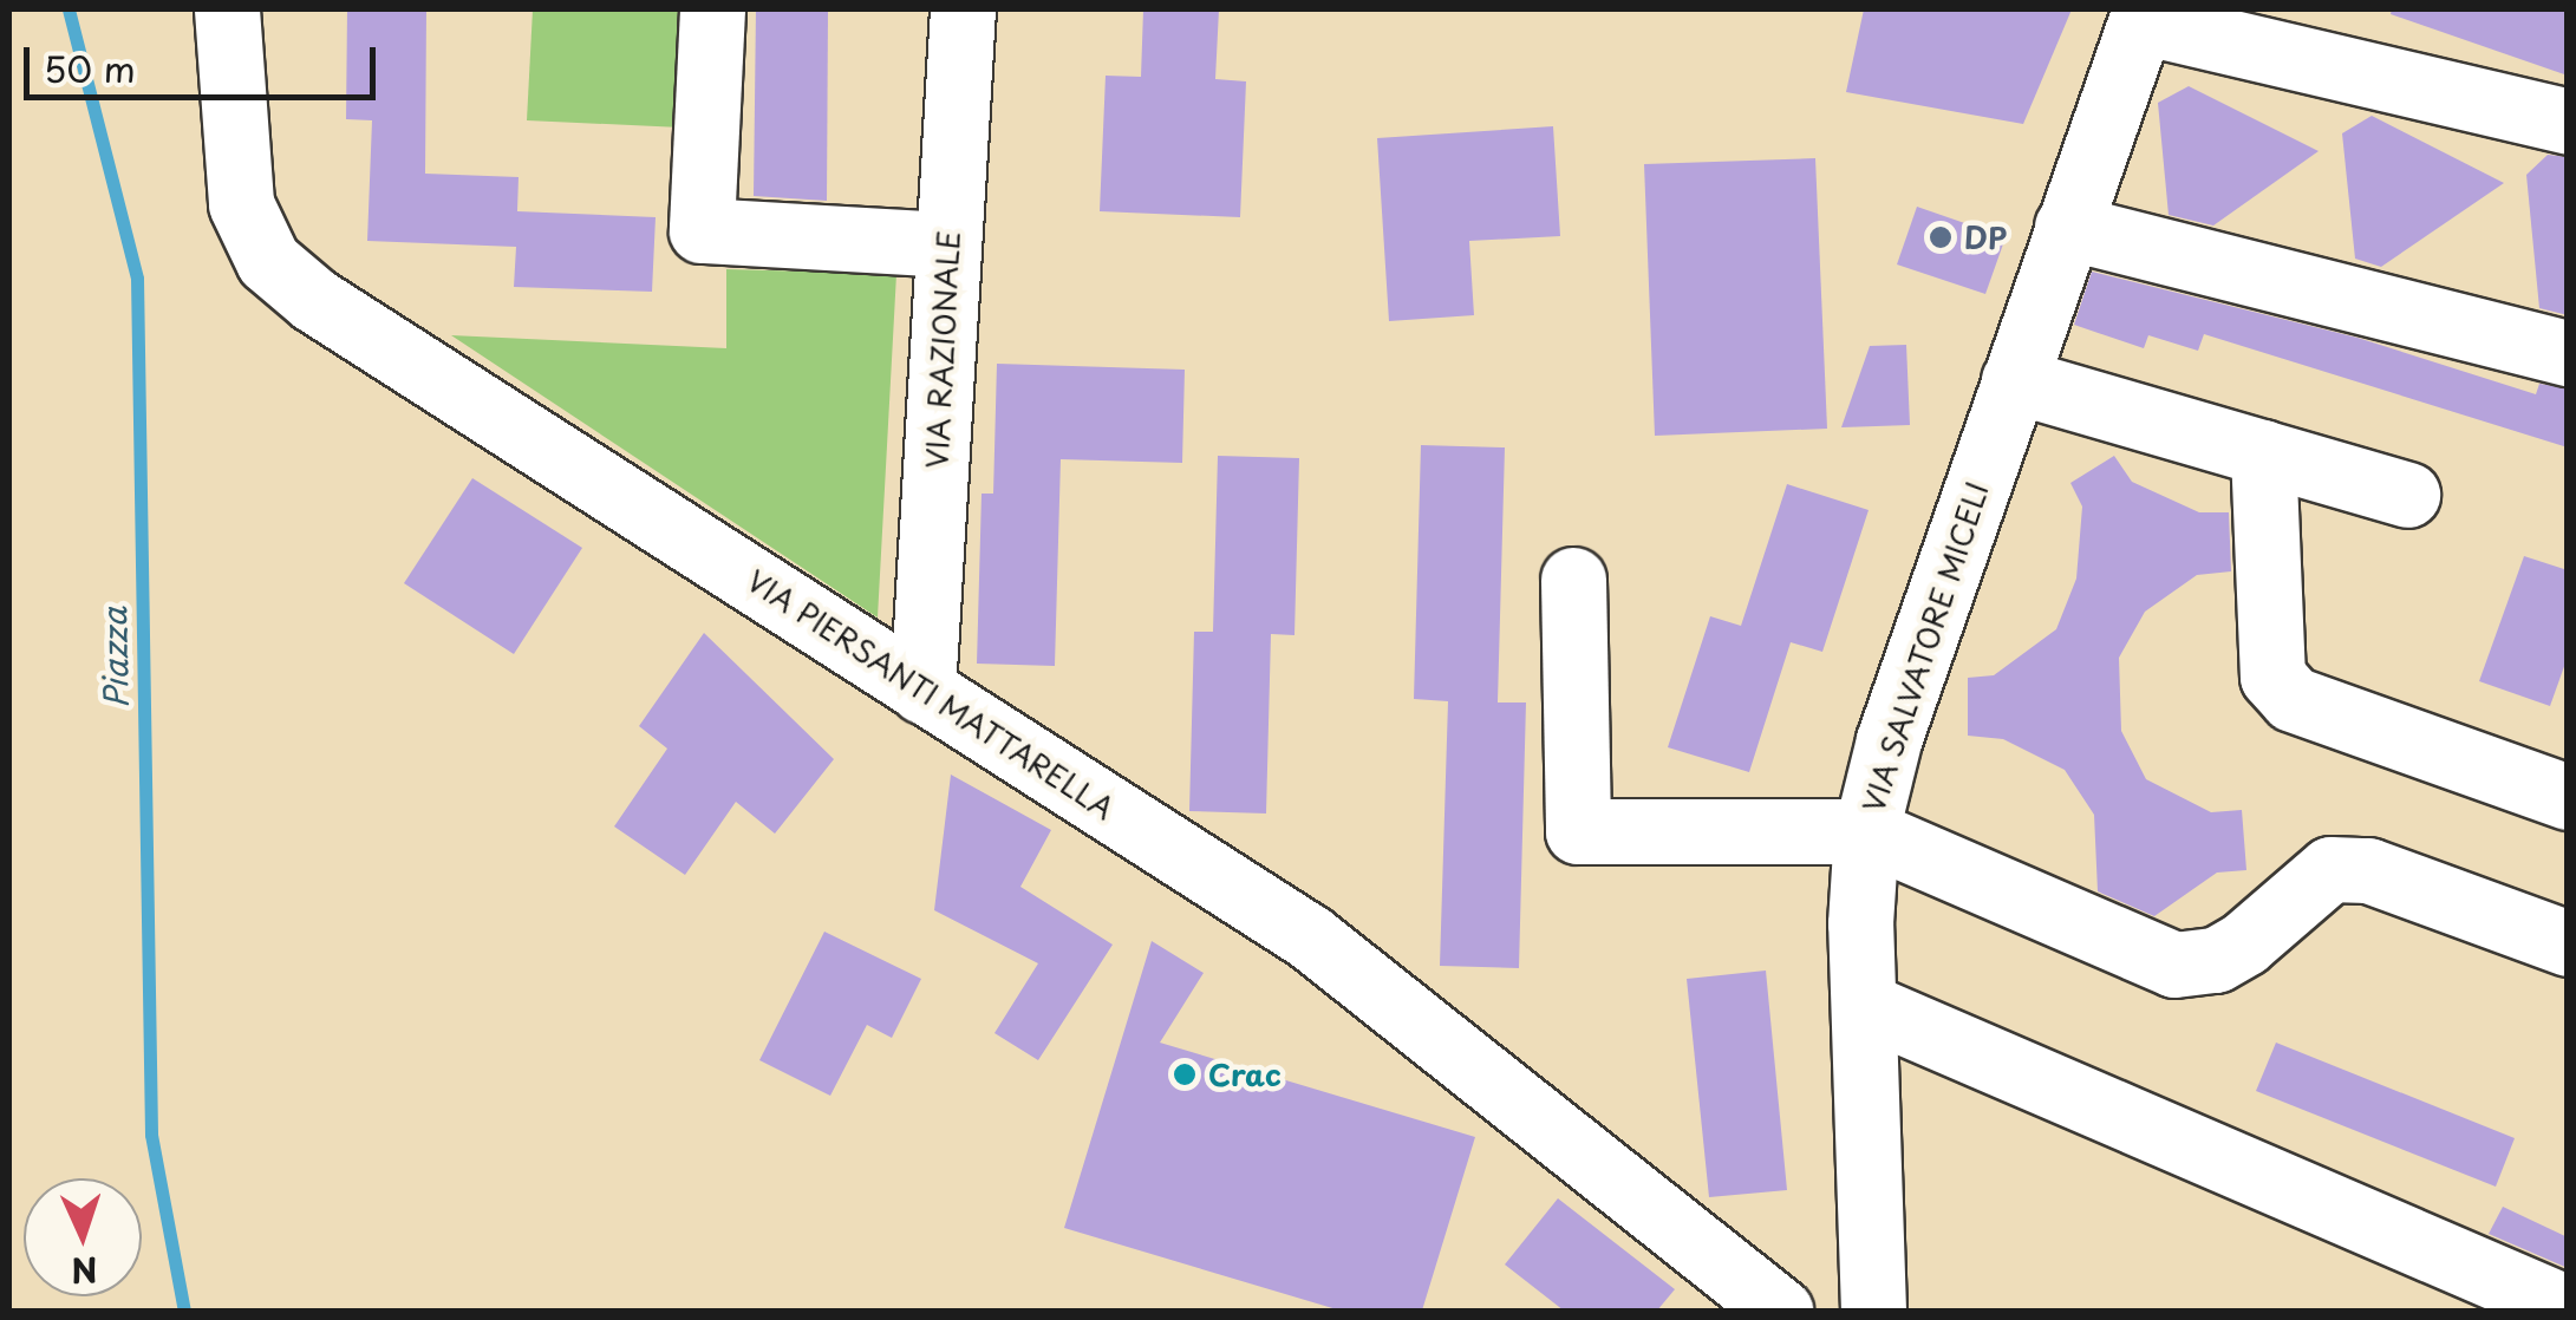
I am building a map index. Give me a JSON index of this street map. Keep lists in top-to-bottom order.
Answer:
{
  "streets": {
    "street": ["VIA RAZIONALE", "VIA SALVATORE MICELI", "VIA PIERSANTI MATTARELLA"]
  },
  "crossings": [
    ["VIA RAZIONALE", "VIA PIERSANTI MATTARELLA"]
  ],
  "water": ["Piazza"],
  "places": ["DP", "Crac"],
  "scale_bar": "50 m",
  "north": "bottom"
}
